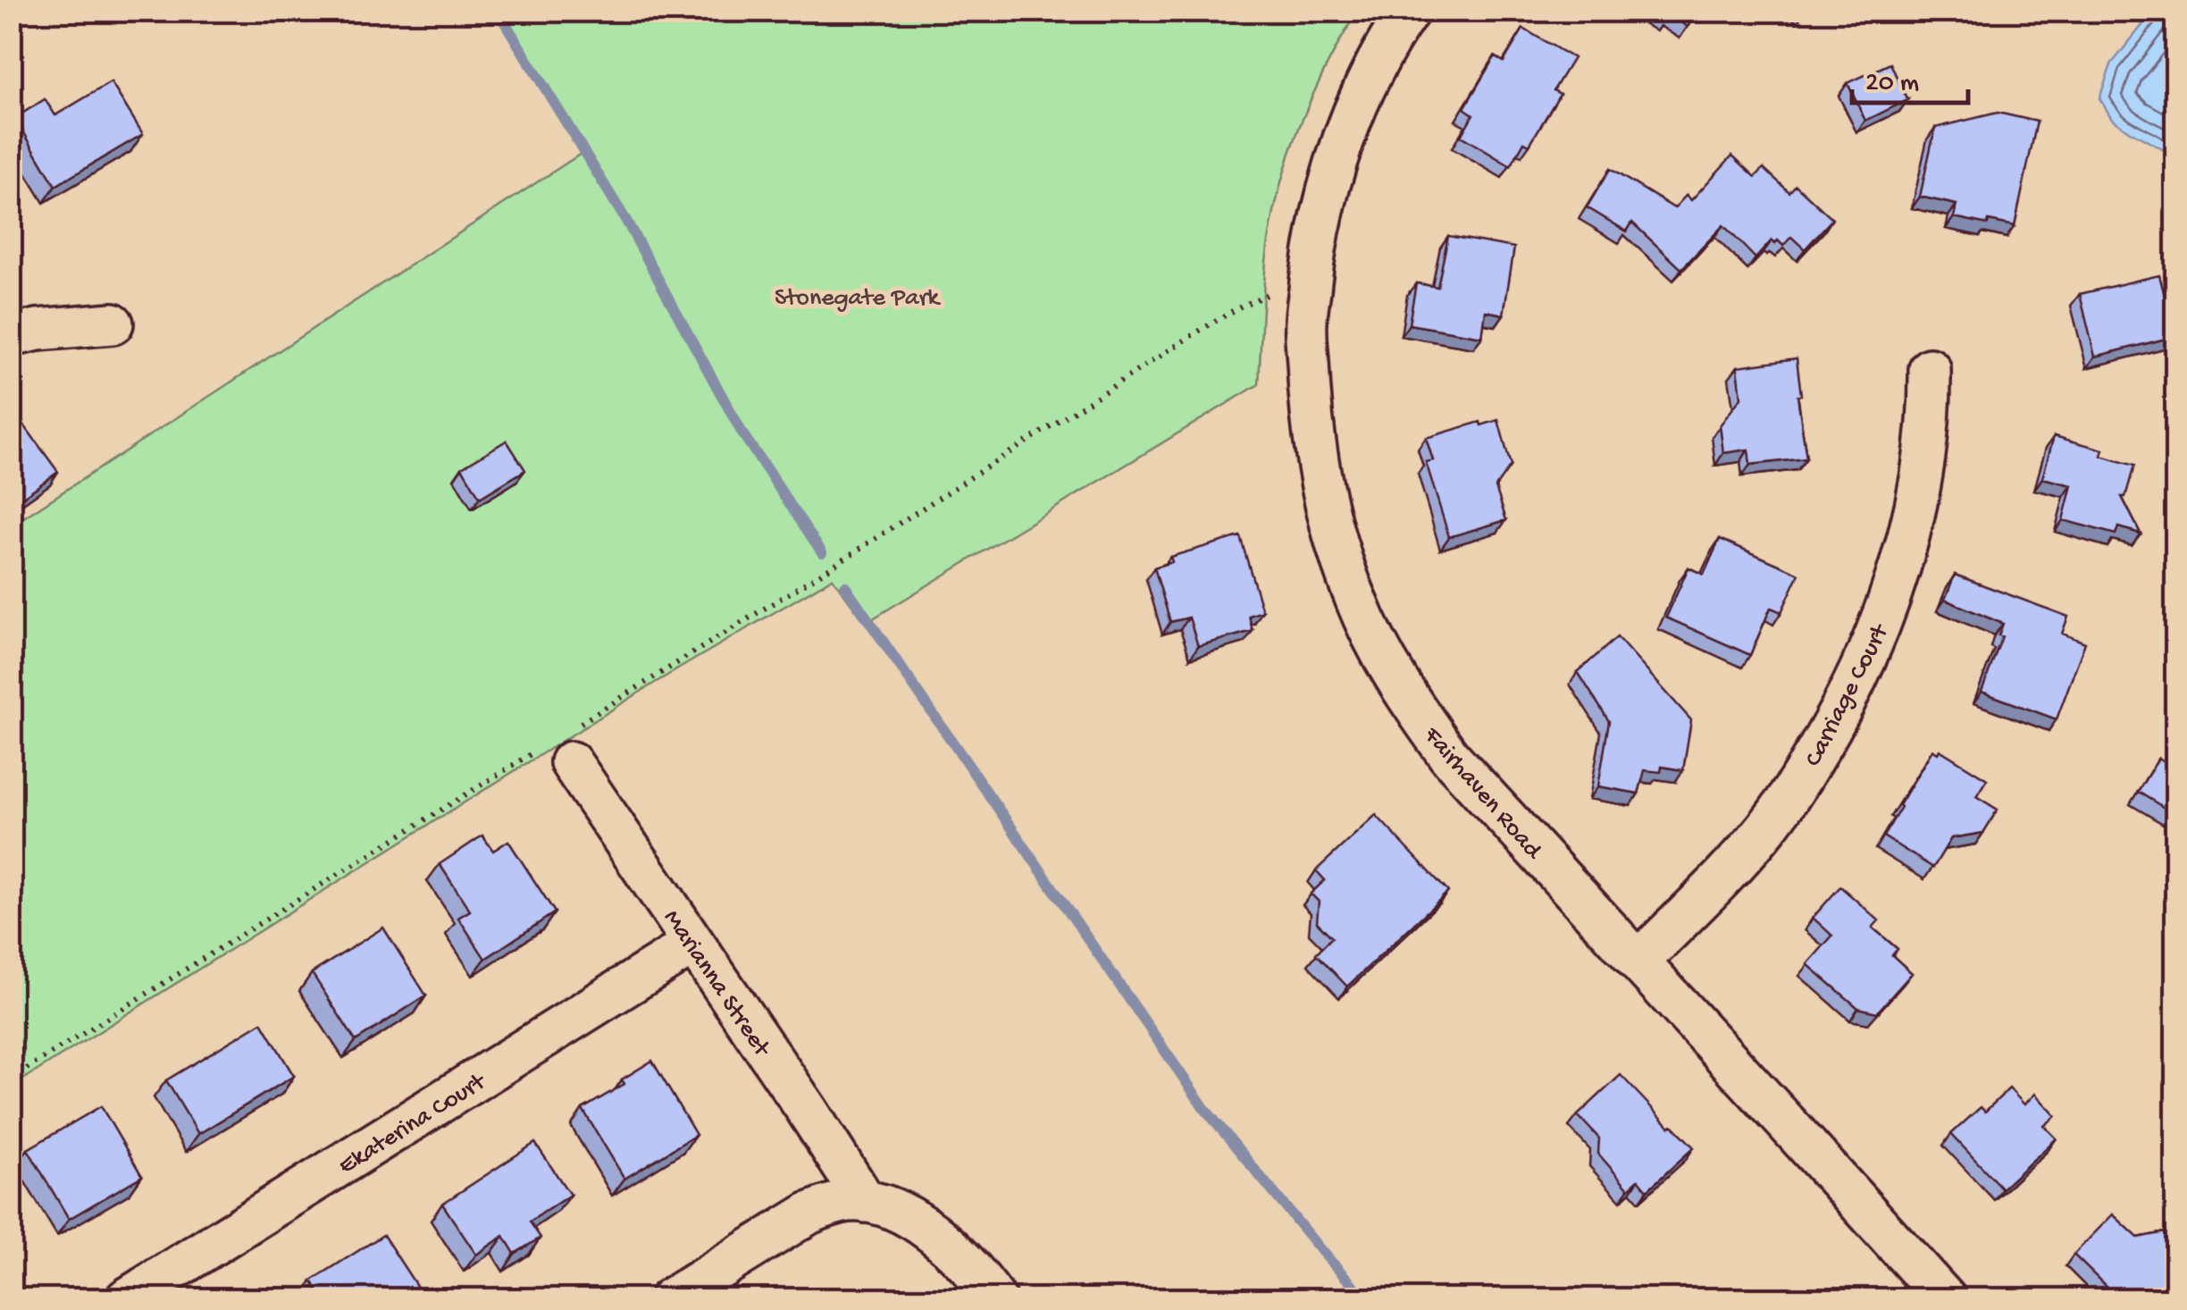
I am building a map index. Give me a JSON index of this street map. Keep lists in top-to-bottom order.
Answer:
{
  "streets": {
    "street": [
      "Carriage Court",
      "Fairhaven Road",
      "Marianna Street",
      "Ekaterina Court"
    ]
  },
  "crossings": [
    ["Carriage Court", "Fairhaven Road"],
    ["Marianna Street", "Ekaterina Court"]
  ],
  "parks": ["Stonegate Park"],
  "scale_bar": "20 m"
}
